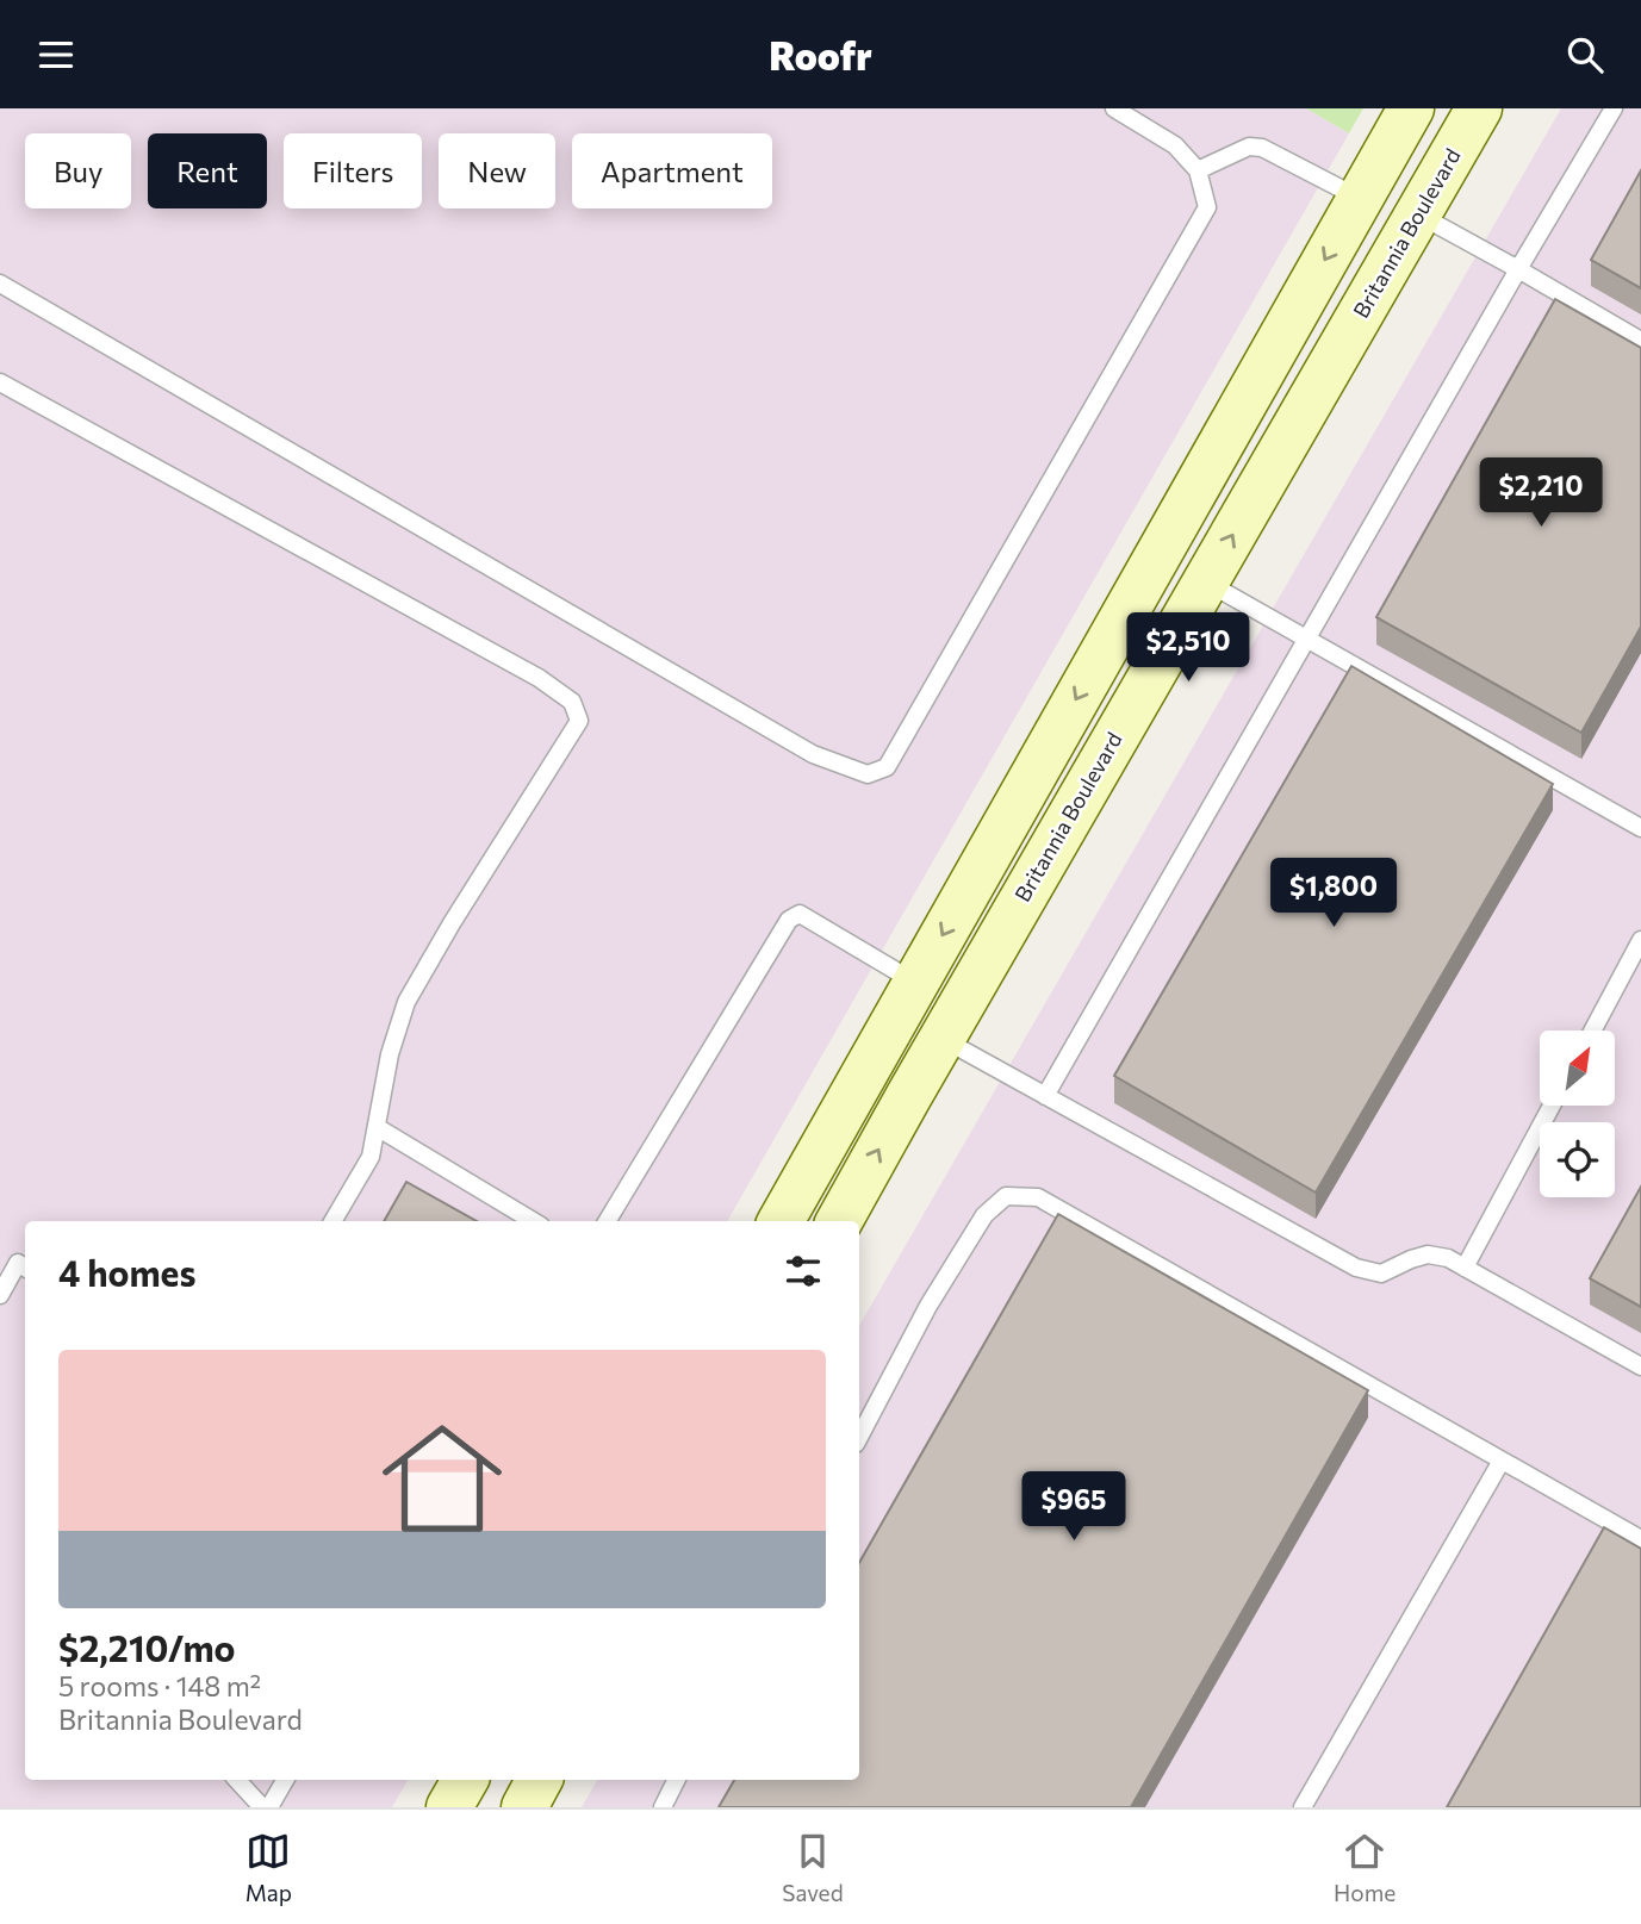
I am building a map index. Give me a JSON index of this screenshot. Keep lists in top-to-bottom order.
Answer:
{
  "streets": {
    "main road": ["Britannia Boulevard"]
  },
  "north": "top right",
  "page": {
    "header": "Roofr",
    "chip": [
      "Buy",
      "Rent",
      "Filters",
      "New",
      "Apartment"
    ],
    "price": [
      "$2,210",
      "$2,510",
      "$1,800",
      "$965"
    ],
    "heading": "4 homes",
    "list": [
      {
        "name": "$2,210/mo",
        "note": "5 rooms · 148 m² · Britannia Boulevard"
      }
    ],
    "tabs": ["Map", "Saved", "Home"]
  }
}
